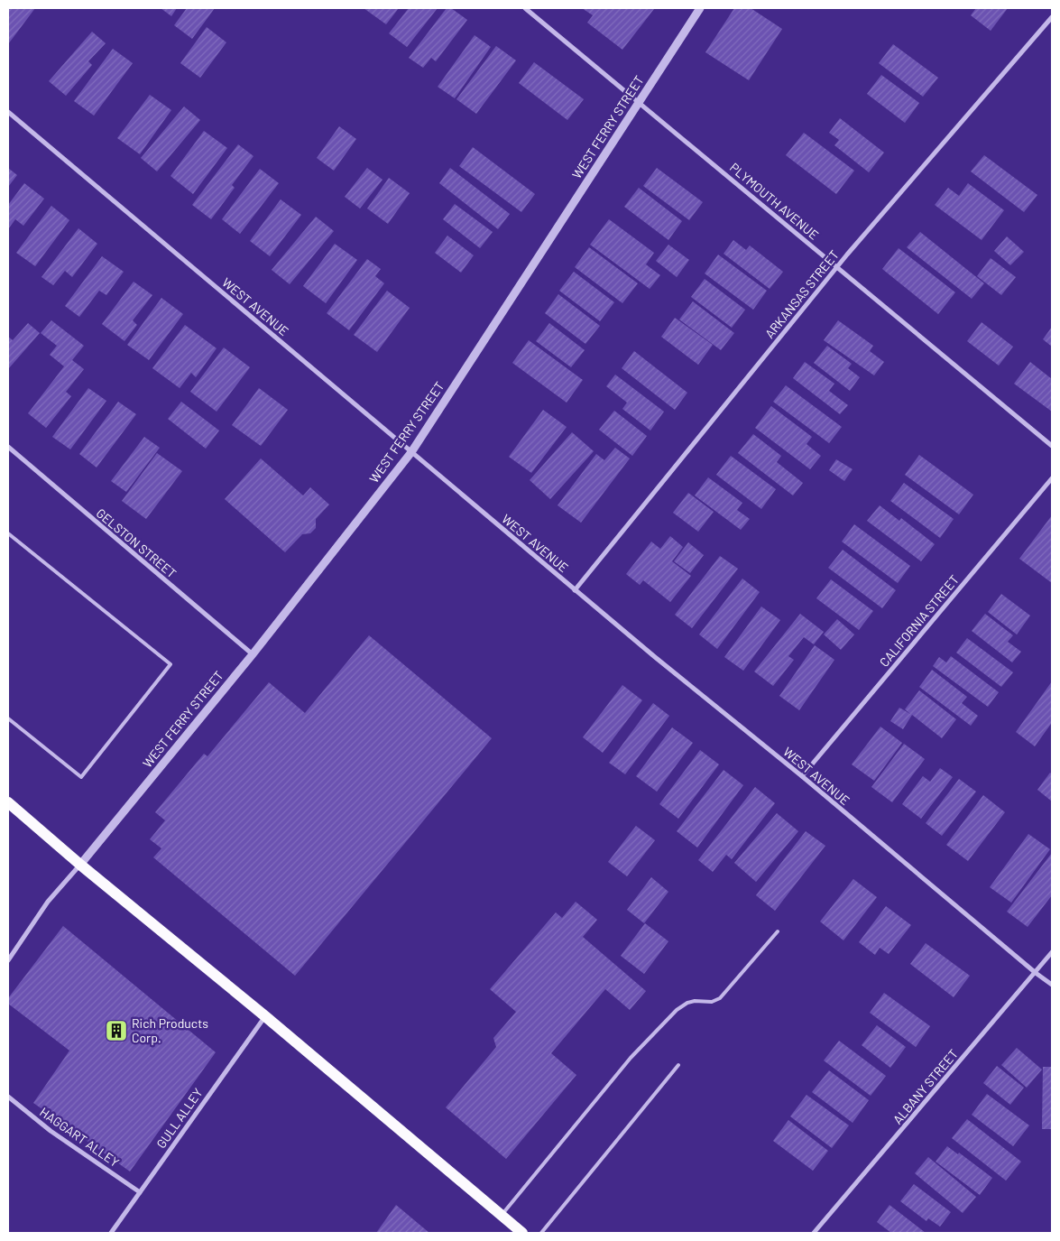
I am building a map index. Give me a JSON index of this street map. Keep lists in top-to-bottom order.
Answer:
{
  "streets": {
    "street": [
      "WEST FERRY STREET",
      "PLYMOUTH AVENUE",
      "ARKANSAS STREET",
      "WEST AVENUE",
      "GELSTON STREET",
      "CALIFORNIA STREET",
      "ALBANY STREET",
      "GULL ALLEY",
      "HAGGART ALLEY"
    ]
  },
  "crossings": [
    ["WEST FERRY STREET", "PLYMOUTH AVENUE"],
    ["WEST FERRY STREET", "WEST AVENUE"],
    ["WEST FERRY STREET", "GELSTON STREET"],
    ["PLYMOUTH AVENUE", "ARKANSAS STREET"],
    ["ARKANSAS STREET", "WEST AVENUE"],
    ["WEST AVENUE", "CALIFORNIA STREET"],
    ["WEST AVENUE", "ALBANY STREET"],
    ["GULL ALLEY", "HAGGART ALLEY"]
  ],
  "places": {
    "building": ["Rich Products Corp."]
  }
}
